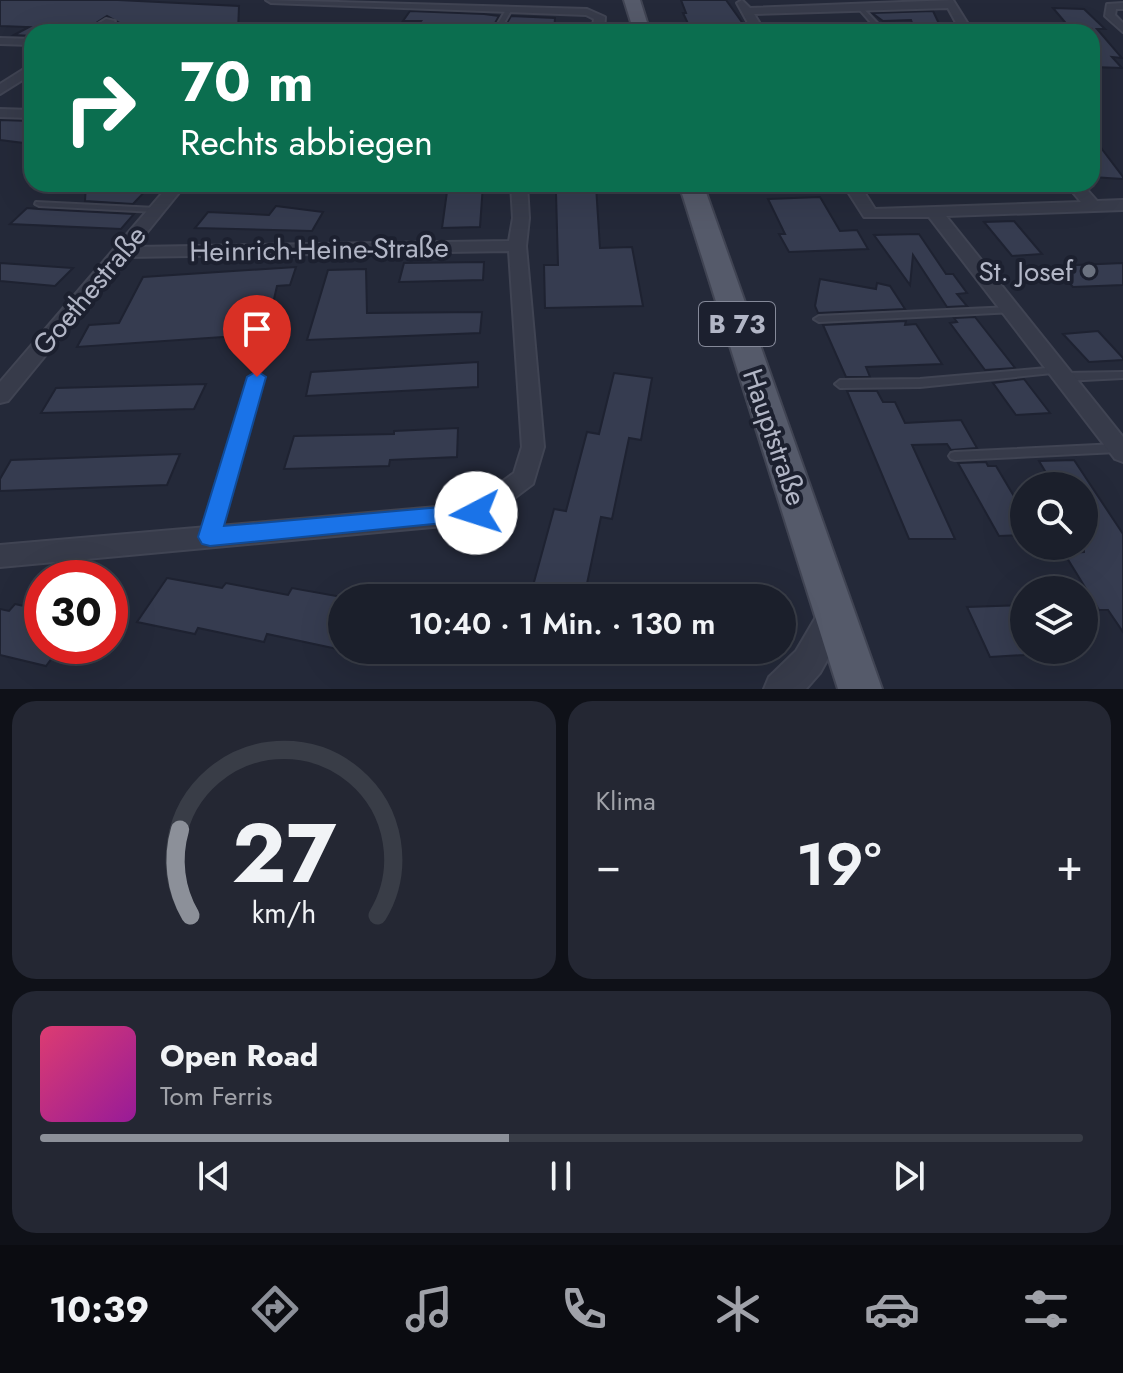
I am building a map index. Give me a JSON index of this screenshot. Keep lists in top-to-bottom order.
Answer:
{
  "streets": {
    "main road": ["B 73", "Hauptstraße"],
    "street": ["Heinrich-Heine-Straße", "Goethestraße"]
  },
  "crossings": [
    ["Heinrich-Heine-Straße", "Goethestraße"]
  ],
  "places": ["St. Josef"],
  "page": {
    "turn": ["70 m", "Rechts abbiegen"],
    "limit": "30",
    "trip": "10:40 · 1 Min. · 130 m",
    "tile": "Klima",
    "heat": ["−", "19°", "+"],
    "song": ["Open Road", "Tom Ferris"],
    "tabs": "10:39",
    "gauge": ["27", "km/h"]
  }
}
